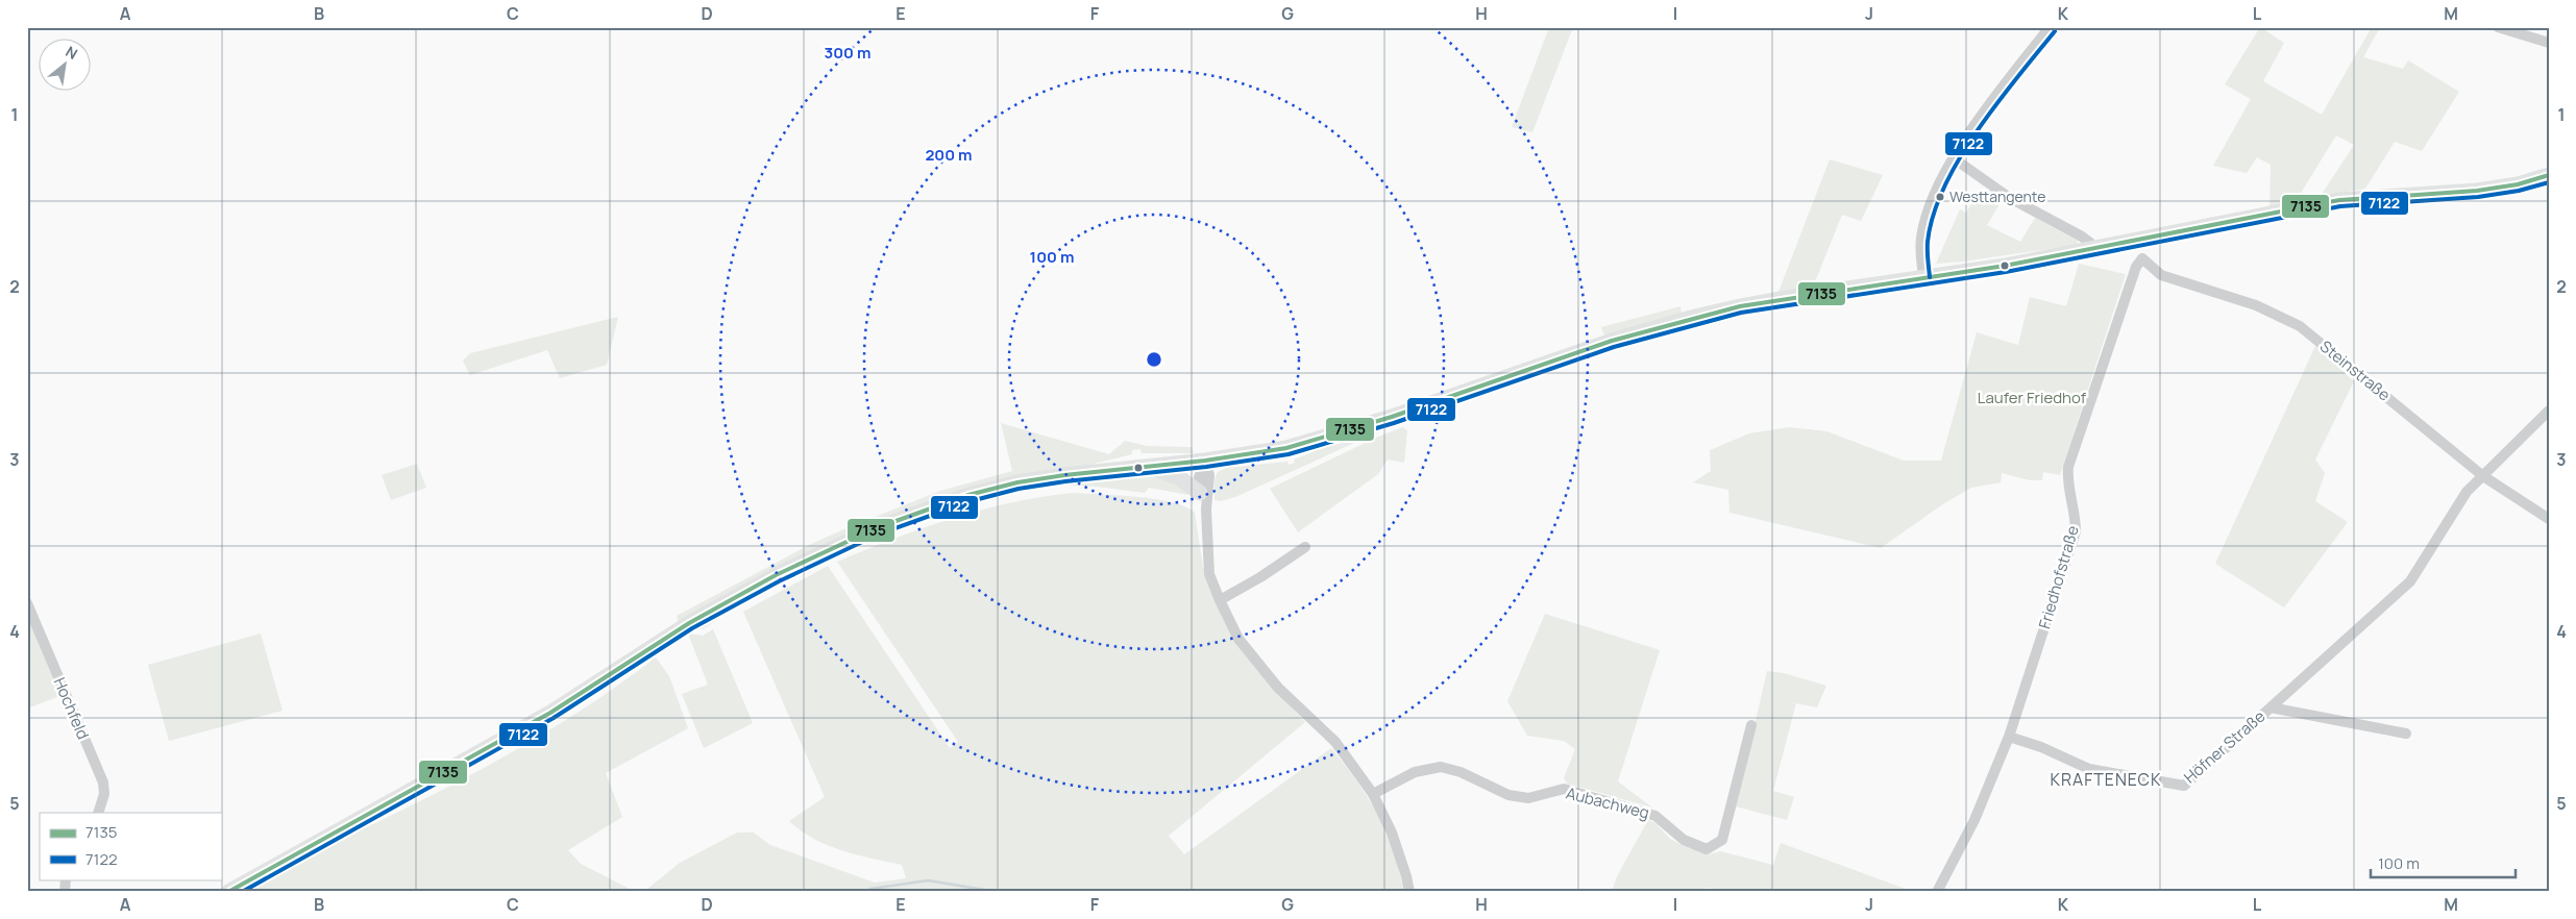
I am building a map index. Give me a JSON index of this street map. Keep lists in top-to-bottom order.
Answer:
{
  "streets": {
    "street": [
      "Steinstraße",
      "Friedhofstraße",
      "Hochfeld",
      "Höfner Straße",
      "Aubachweg"
    ]
  },
  "crossings": [
    ["Steinstraße", "Friedhofstraße"],
    ["Steinstraße", "Höfner Straße"],
    ["Friedhofstraße", "Höfner Straße"]
  ],
  "districts": ["KRAFTENECK"],
  "parks": ["Laufer Friedhof"],
  "places": ["Westtangente"],
  "lines": ["transit line 7122", "transit line 7135"],
  "legend": ["7135", "7122"],
  "scale_bar": "100 m",
  "north": "top right",
  "grid": {
    "columns": [
      "A",
      "B",
      "C",
      "D",
      "E",
      "F",
      "G",
      "H",
      "I",
      "J",
      "K",
      "L",
      "M"
    ],
    "rows": [
      "1",
      "2",
      "3",
      "4",
      "5"
    ]
  },
  "rings": ["300 m", "200 m", "100 m"]
}
